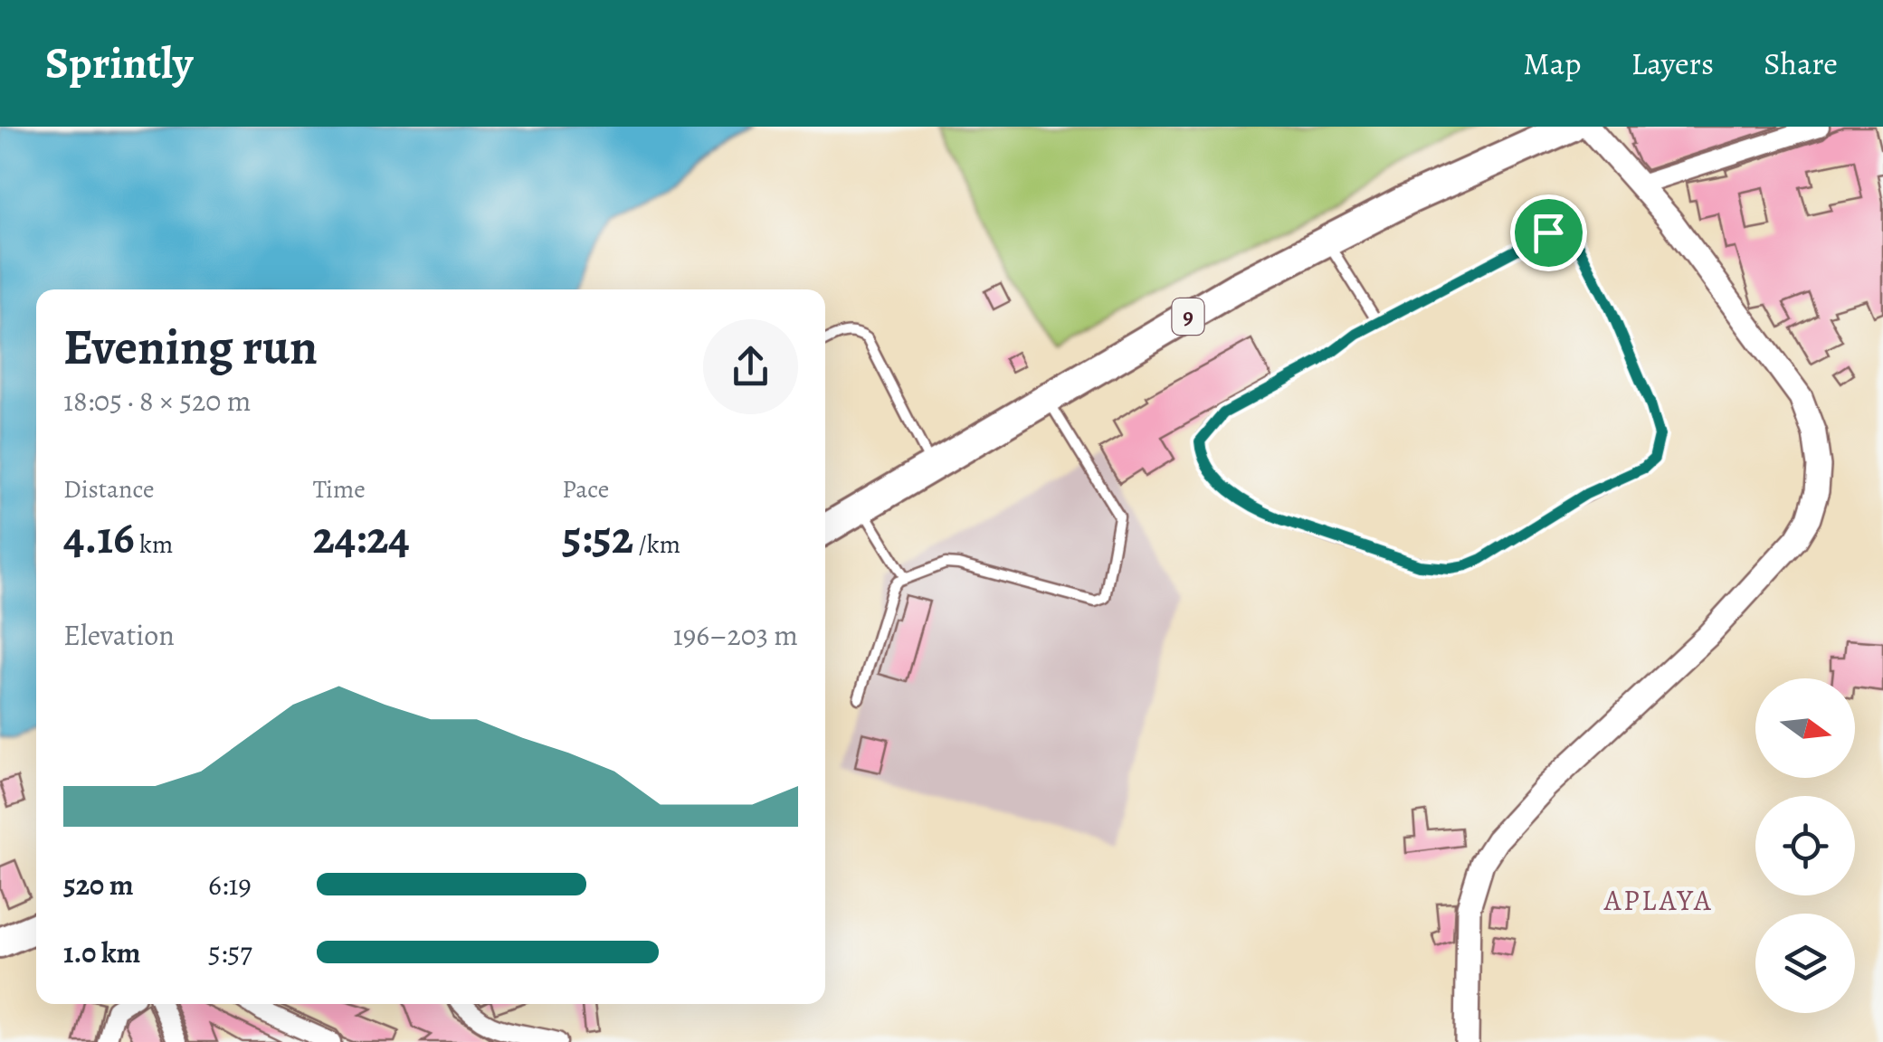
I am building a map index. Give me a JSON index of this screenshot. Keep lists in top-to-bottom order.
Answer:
{
  "streets": {
    "highway": ["9"]
  },
  "districts": ["APLAYA"],
  "north": "right",
  "page": {
    "header": "Sprintly",
    "nav": ["Map", "Layers", "Share"],
    "heading": ["Evening run", "18:05 · 8 × 520 m"],
    "stats": [
      ["Distance", "4.16 km"],
      ["Time", "24:24"],
      ["Pace", "5:52 /km"]
    ],
    "chart": ["Elevation", "196–203 m"],
    "list": [
      {
        "name": "520 m",
        "note": "6:19"
      },
      {
        "name": "1.0 km",
        "note": "5:57"
      }
    ]
  }
}
